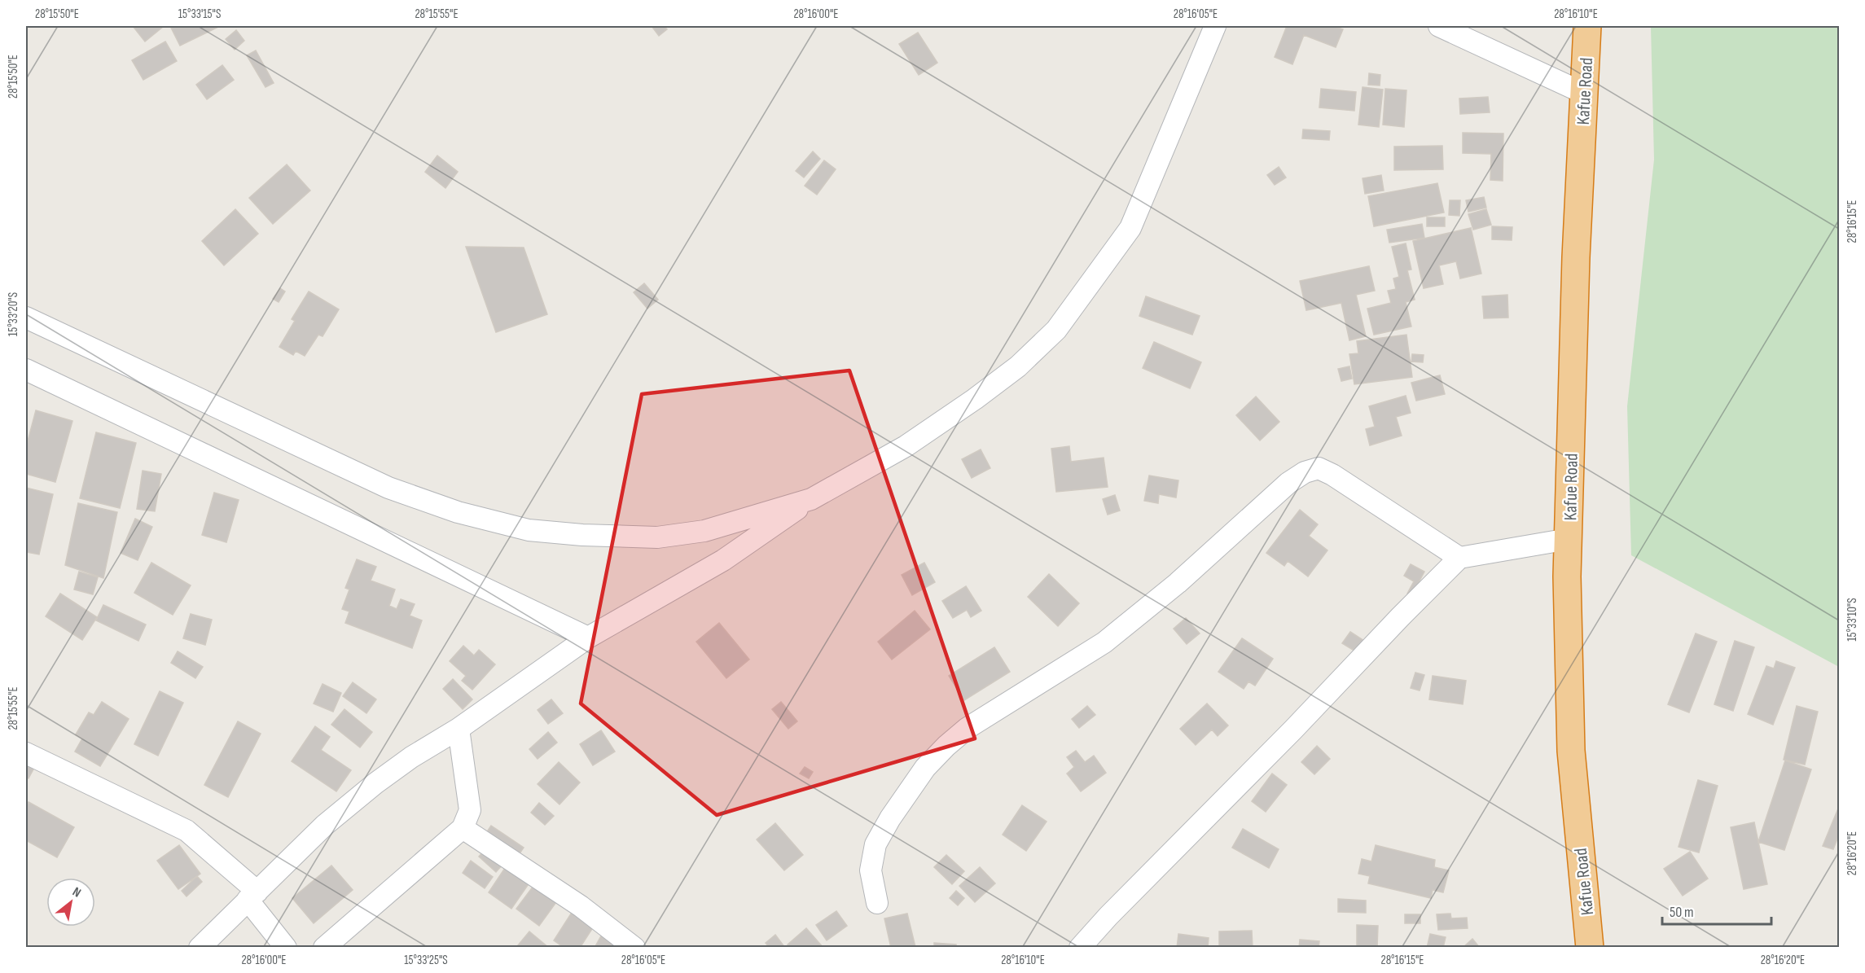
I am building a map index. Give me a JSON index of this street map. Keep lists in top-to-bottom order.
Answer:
{
  "streets": {
    "highway": ["Kafue Road"]
  },
  "scale_bar": "50 m",
  "north": "top right",
  "coordinates": [
    "28°15'50\"E",
    "15°33'15\"S",
    "28°15'55\"E",
    "28°16'00\"E",
    "28°16'05\"E",
    "28°16'10\"E",
    "28°16'15\"E",
    "15°33'20\"S",
    "15°33'10\"S",
    "28°16'20\"E",
    "15°33'25\"S"
  ]
}
